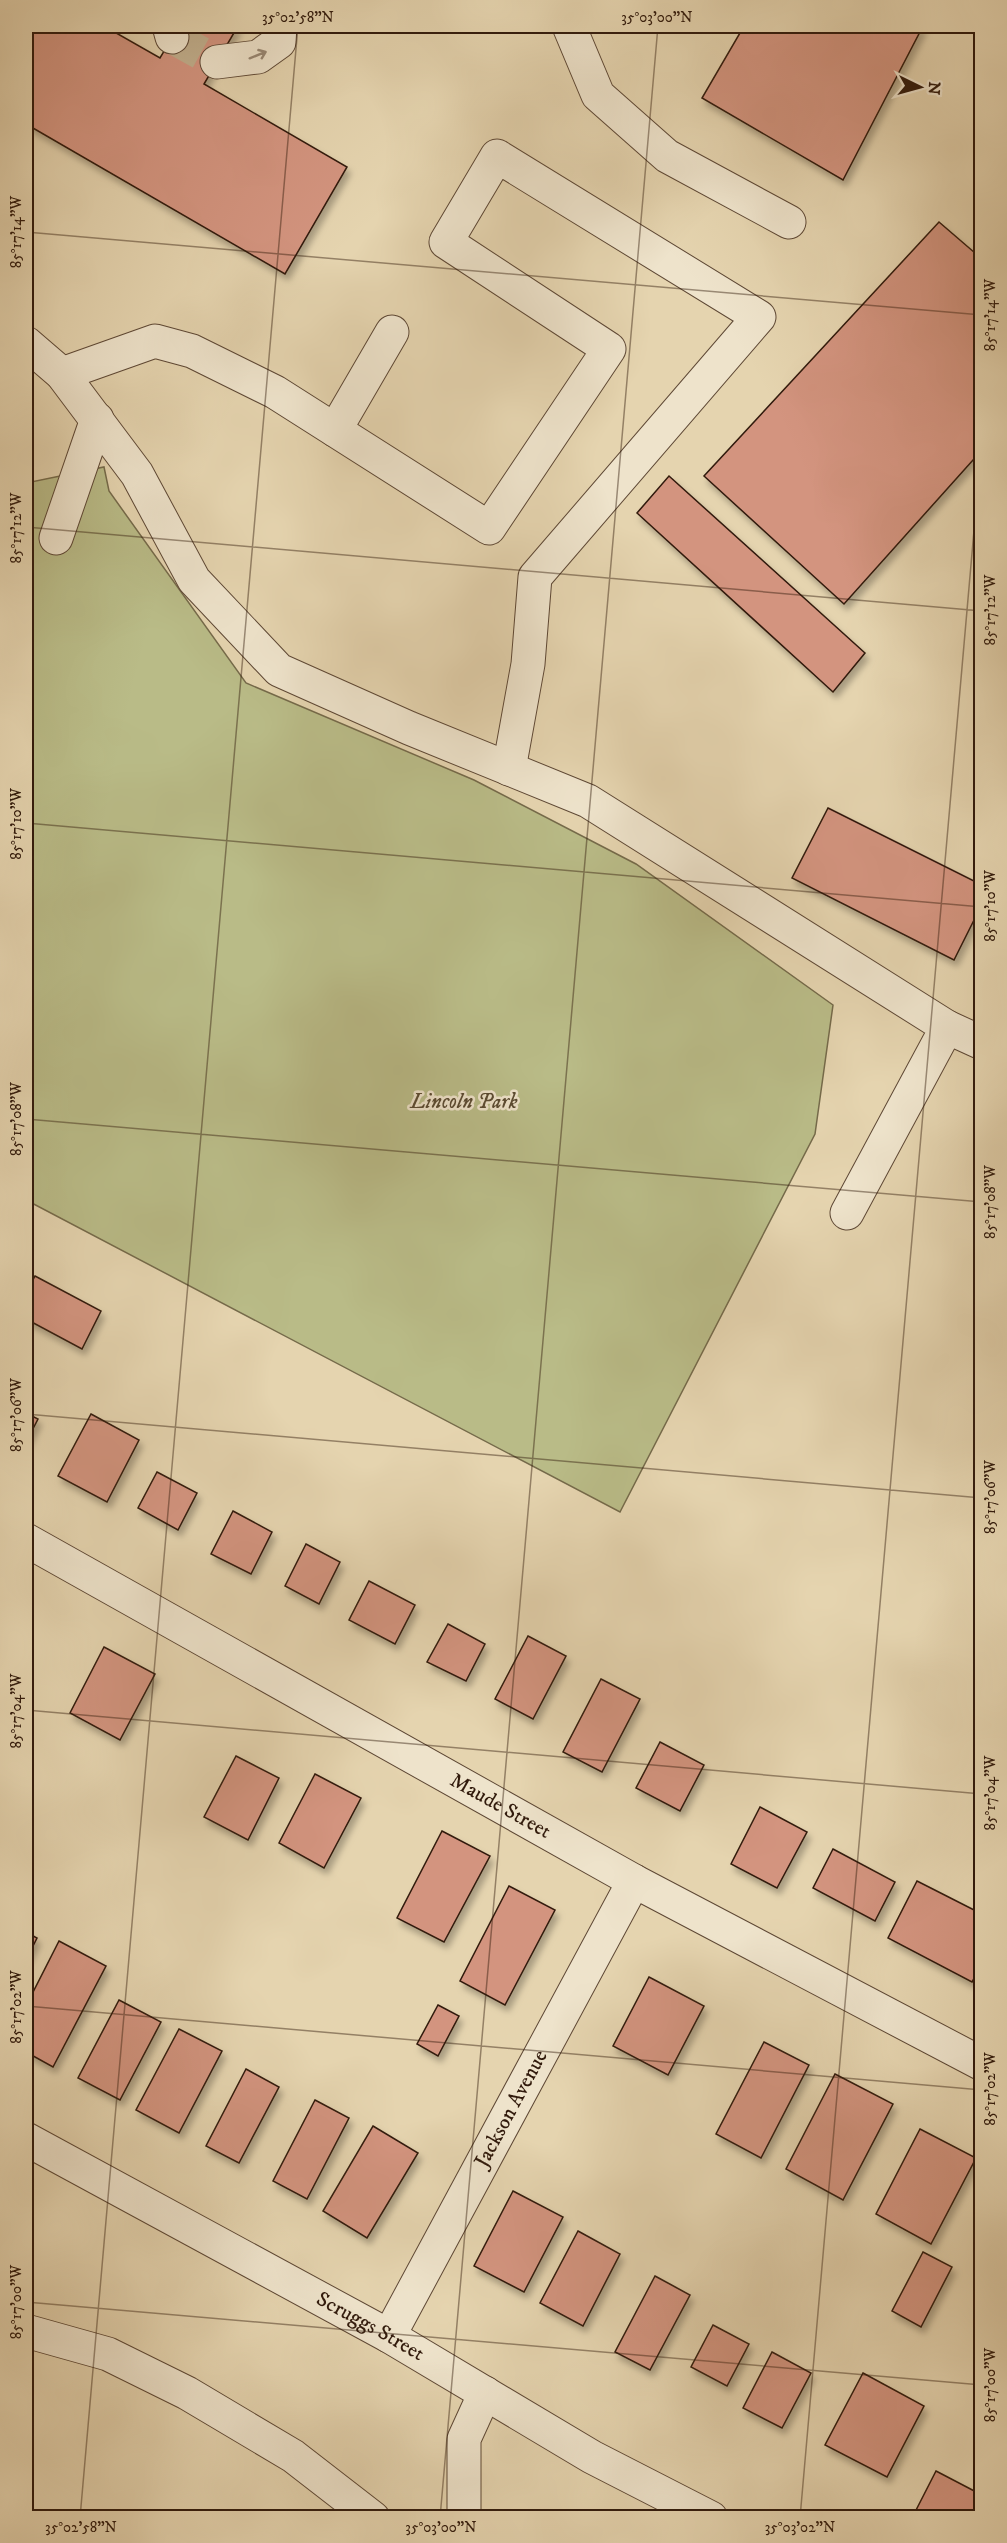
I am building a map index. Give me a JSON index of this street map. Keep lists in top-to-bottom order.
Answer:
{
  "streets": {
    "street": ["Maude Street", "Jackson Avenue", "Scruggs Street"]
  },
  "crossings": [
    ["Maude Street", "Jackson Avenue"],
    ["Jackson Avenue", "Scruggs Street"]
  ],
  "parks": ["Lincoln Park"],
  "north": "right",
  "coordinates": [
    "35°02'58\"N",
    "35°03'00\"N",
    "85°17'14\"W",
    "85°17'12\"W",
    "85°17'10\"W",
    "85°17'08\"W",
    "85°17'06\"W",
    "85°17'04\"W",
    "85°17'02\"W",
    "85°17'00\"W",
    "35°03'02\"N"
  ]
}
